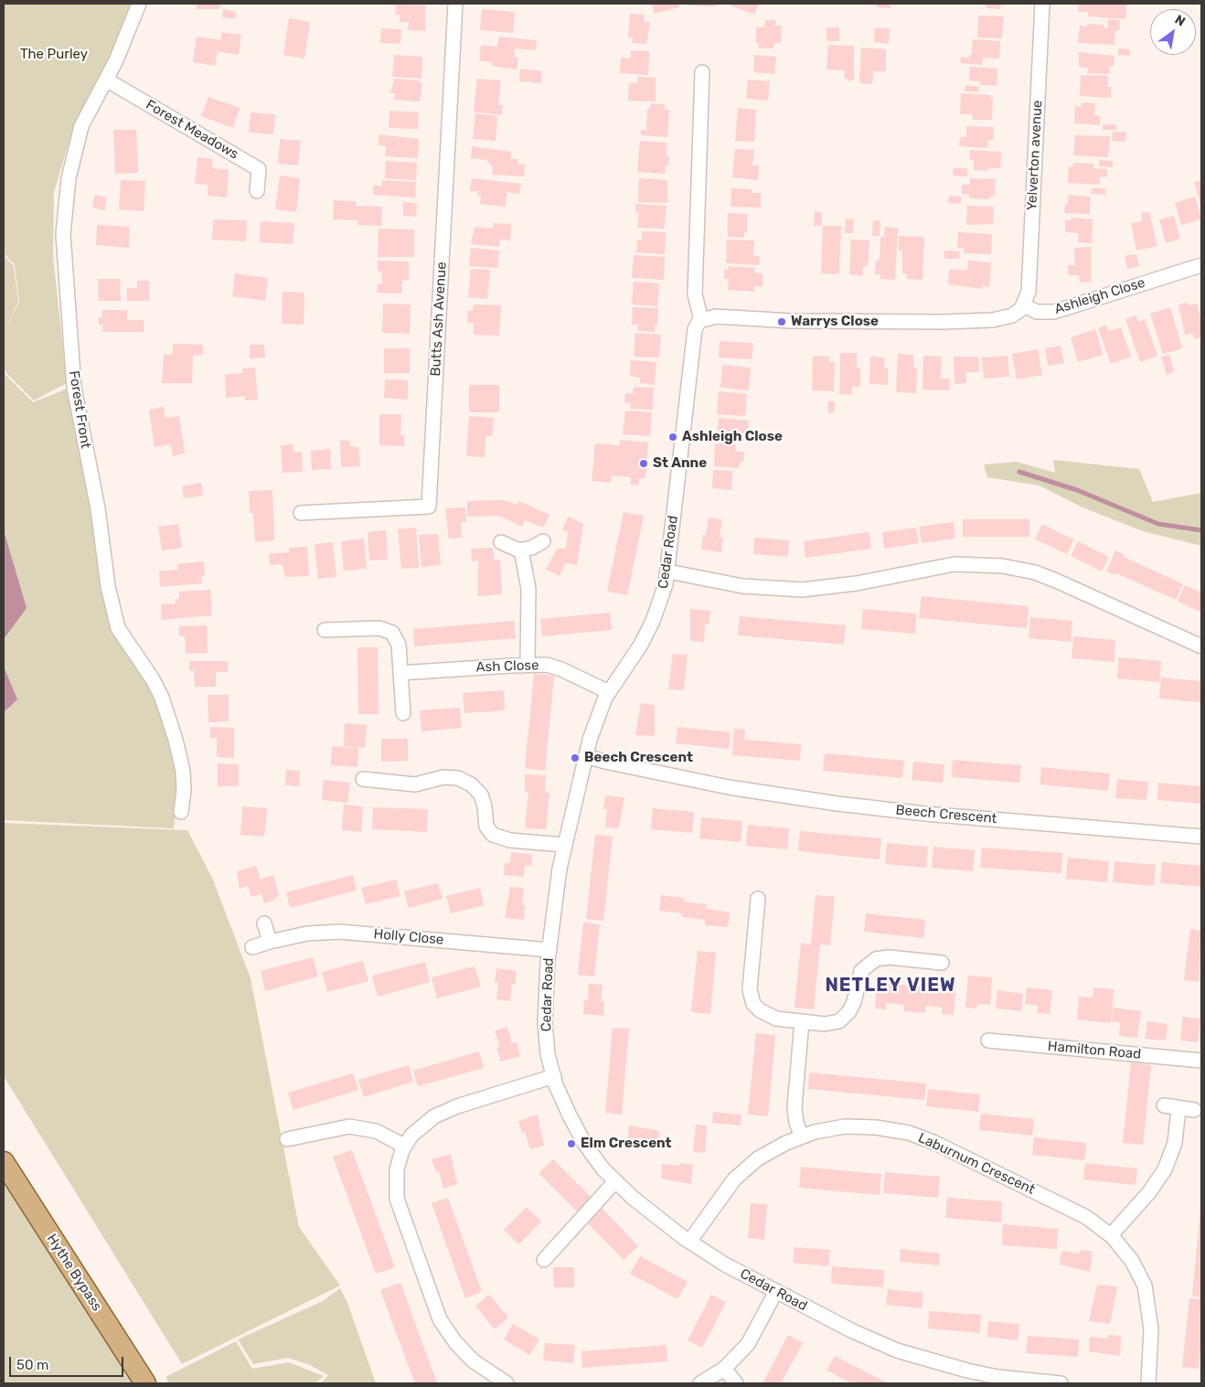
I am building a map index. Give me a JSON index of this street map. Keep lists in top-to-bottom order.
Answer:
{
  "streets": {
    "main road": ["Hythe Bypass"],
    "street": [
      "Forest Meadows",
      "Yelverton avenue",
      "Ashleigh Close",
      "Butts Ash Avenue",
      "Forest Front",
      "Cedar Road",
      "Ash Close",
      "Beech Crescent",
      "Holly Close",
      "Hamilton Road",
      "Laburnum Crescent"
    ]
  },
  "crossings": [
    ["Forest Meadows", "Forest Front"],
    ["Yelverton avenue", "Ashleigh Close"],
    ["Cedar Road", "Ash Close"],
    ["Cedar Road", "Beech Crescent"],
    ["Cedar Road", "Holly Close"],
    ["Cedar Road", "Laburnum Crescent"]
  ],
  "districts": ["NETLEY VIEW"],
  "parks": ["The Purley"],
  "places": [
    "Warrys Close",
    "Ashleigh Close",
    "St Anne",
    "Beech Crescent",
    "Elm Crescent"
  ],
  "scale_bar": "50 m",
  "north": "top right"
}
